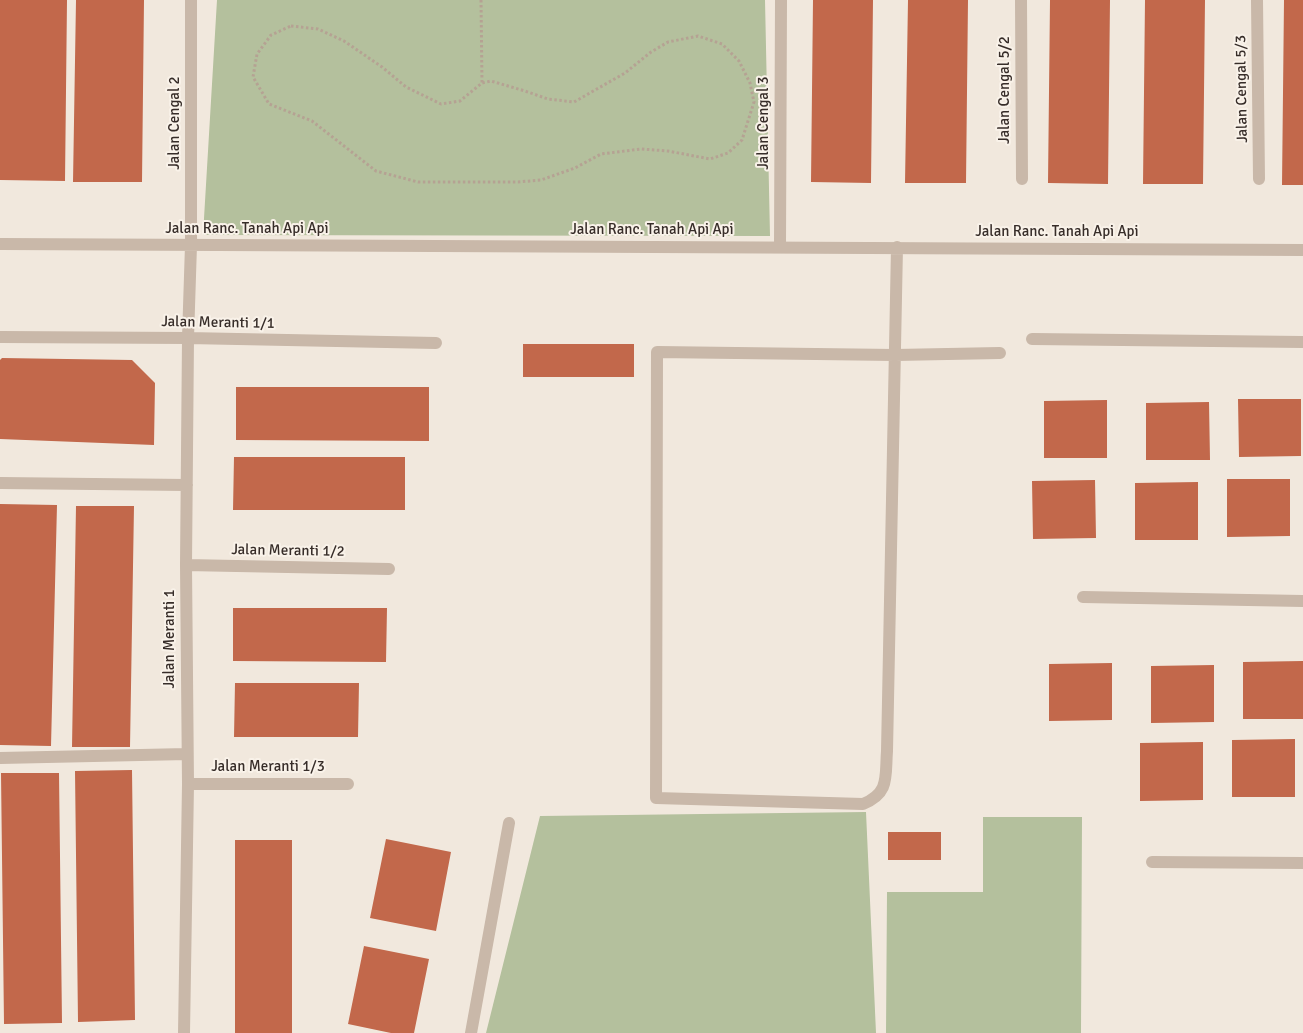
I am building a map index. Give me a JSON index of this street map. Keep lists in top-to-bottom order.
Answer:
{
  "streets": {
    "street": [
      "Jalan Cengal 5/3",
      "Jalan Cengal 5/2",
      "Jalan Cengal 2",
      "Jalan Cengal 3",
      "Jalan Ranc. Tanah Api Api",
      "Jalan Meranti 1/1",
      "Jalan Meranti 1/2",
      "Jalan Meranti 1",
      "Jalan Meranti 1/3"
    ]
  },
  "crossings": [
    ["Jalan Cengal 2", "Jalan Ranc. Tanah Api Api"],
    ["Jalan Cengal 2", "Jalan Meranti 1"],
    ["Jalan Cengal 3", "Jalan Ranc. Tanah Api Api"],
    ["Jalan Ranc. Tanah Api Api", "Jalan Meranti 1"],
    ["Jalan Meranti 1/1", "Jalan Meranti 1"],
    ["Jalan Meranti 1/2", "Jalan Meranti 1"],
    ["Jalan Meranti 1", "Jalan Meranti 1/3"]
  ]
}
